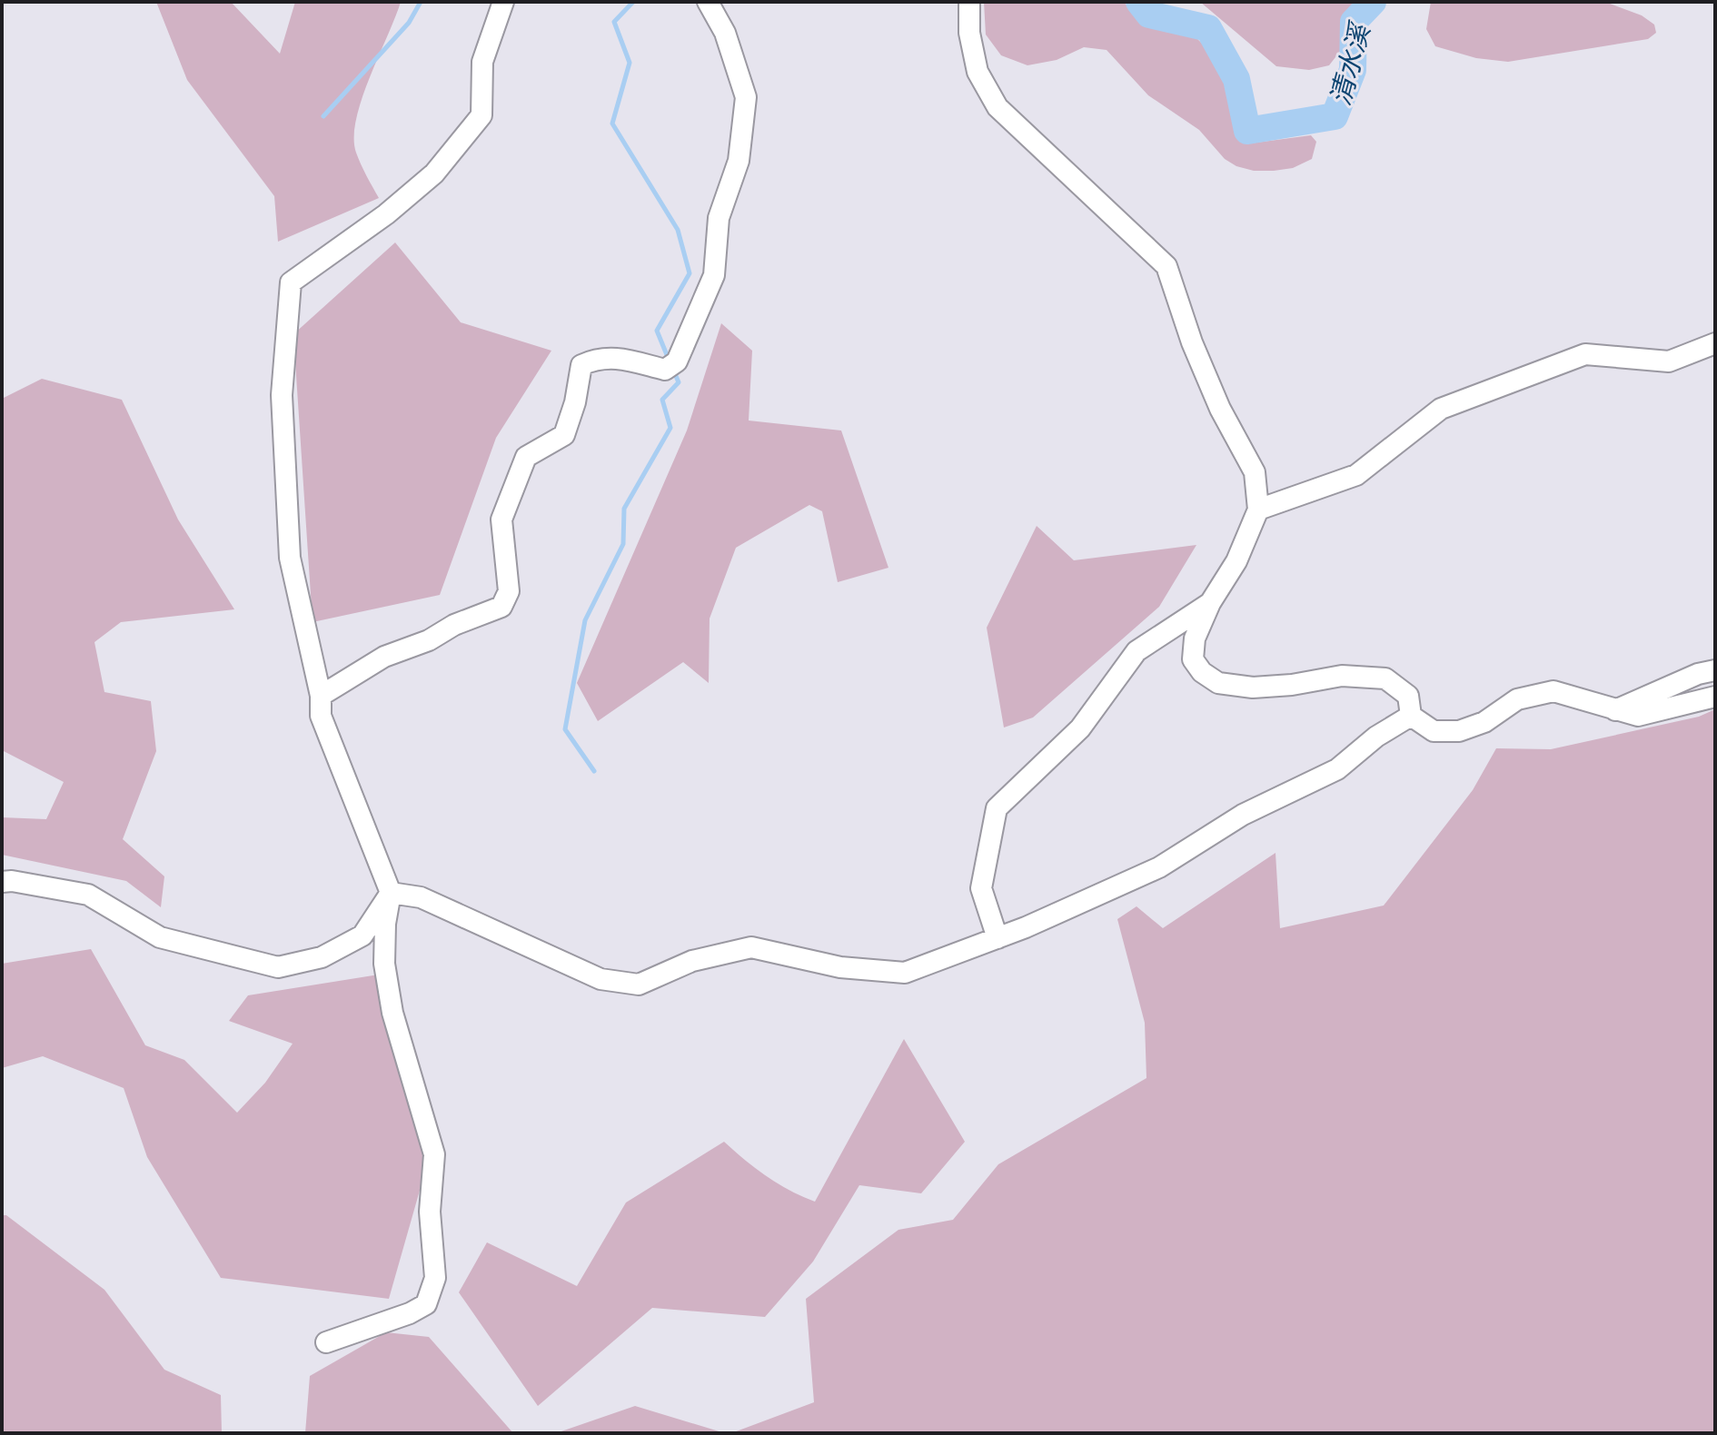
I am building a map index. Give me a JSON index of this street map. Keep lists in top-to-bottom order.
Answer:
{
  "water": ["清水溪"]
}
